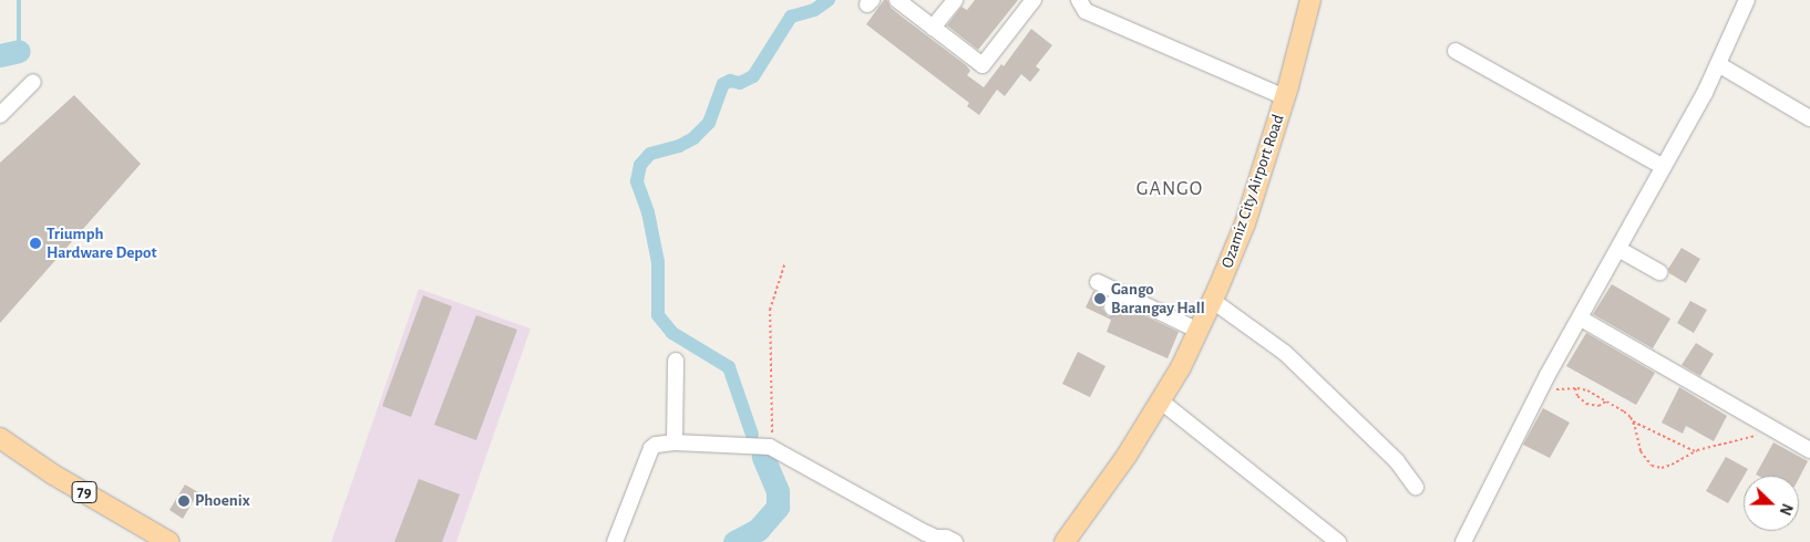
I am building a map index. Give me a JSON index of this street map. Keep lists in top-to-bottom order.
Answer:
{
  "streets": {
    "main road": ["Ozamiz City Airport Road", "79"]
  },
  "districts": ["GANGO"],
  "places": ["Triumph Hardware Depot", "Gango Barangay Hall", "Phoenix"],
  "north": "right"
}
